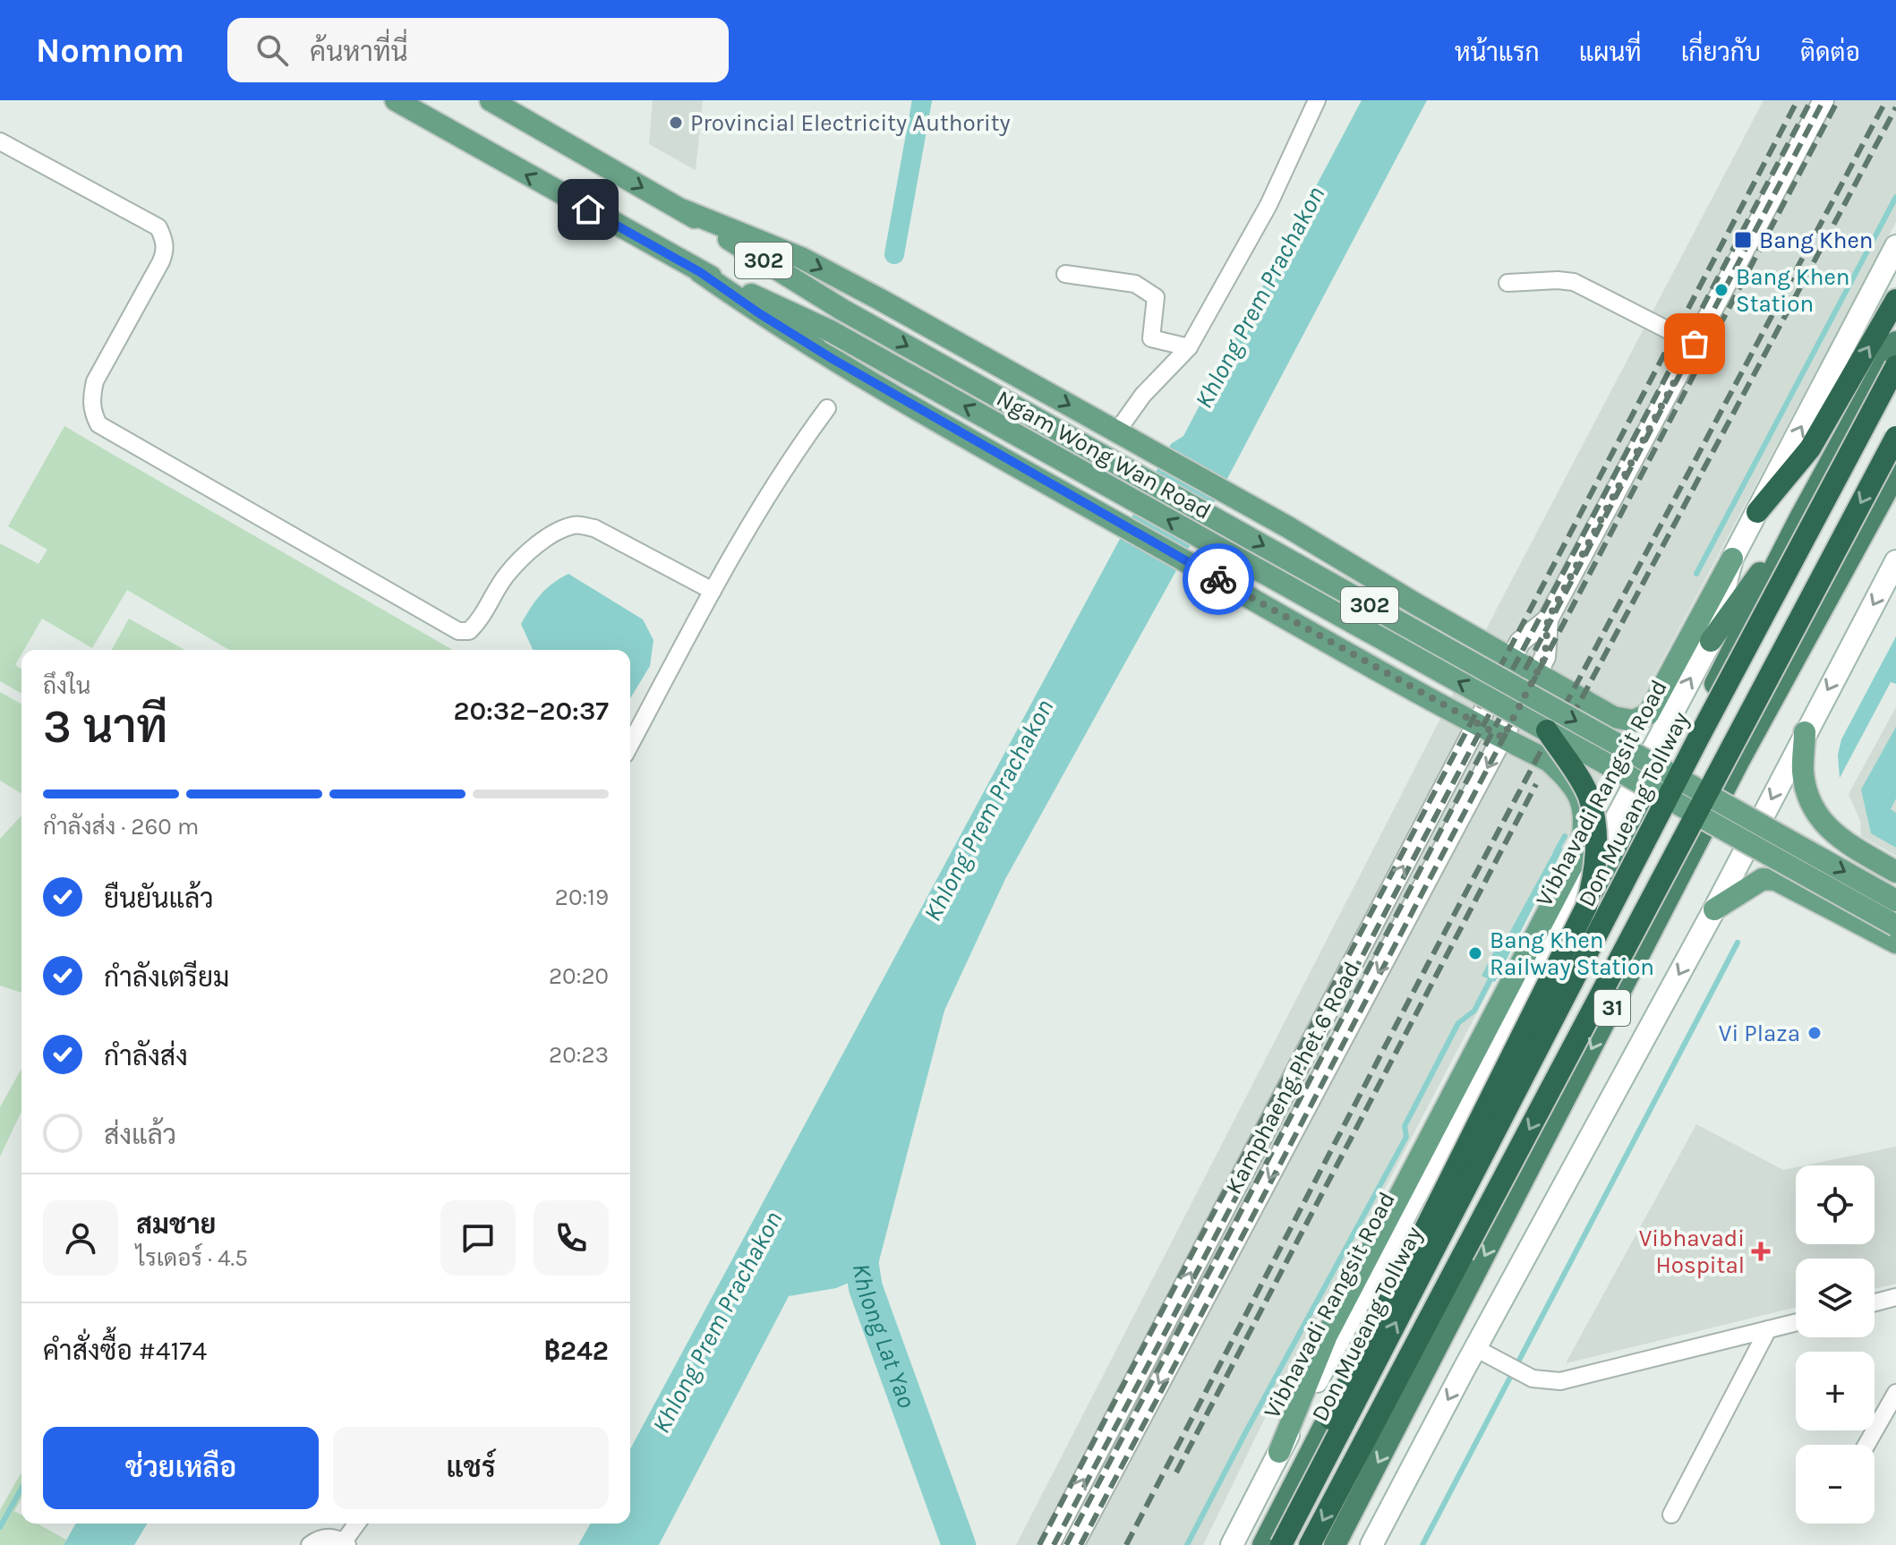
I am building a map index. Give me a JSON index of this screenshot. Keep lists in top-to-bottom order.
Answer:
{
  "streets": {
    "highway": ["Don Mueang Tollway", "31"],
    "main road": ["302", "Ngam Wong Wan Road", "Vibhavadi Rangsit Road"],
    "street": ["Kamphaeng Phet 6 Road"]
  },
  "water": ["Khlong Prem Prachakon", "Khlong Lat Yao"],
  "places": {
    "other": [
      "Provincial Electricity Authority",
      "Bang Khen Station",
      "Bang Khen Railway Station",
      "Vi Plaza"
    ],
    "transit": ["Bang Khen"],
    "health": ["Vibhavadi Hospital"]
  },
  "page": {
    "header": "Nomnom",
    "search": "ค้นหาที่นี่",
    "nav": [
      "หน้าแรก",
      "แผนที่",
      "เกี่ยวกับ",
      "ติดต่อ"
    ],
    "heading": ["3 นาที", "ถึงใน", "20:32–20:37"],
    "panel": [
      "สมชาย",
      "ไรเดอร์ · 4.5",
      "คำสั่งซื้อ #4174",
      "฿242"
    ],
    "bar": "กำลังส่ง · 260 m",
    "list": [
      ["ยืนยันแล้ว", "20:19"],
      ["กำลังเตรียม", "20:20"],
      ["กำลังส่ง", "20:23"],
      "ส่งแล้ว"
    ],
    "map_buttons": ["+", "−"],
    "buttons": ["ช่วยเหลือ", "แชร์"]
  }
}
